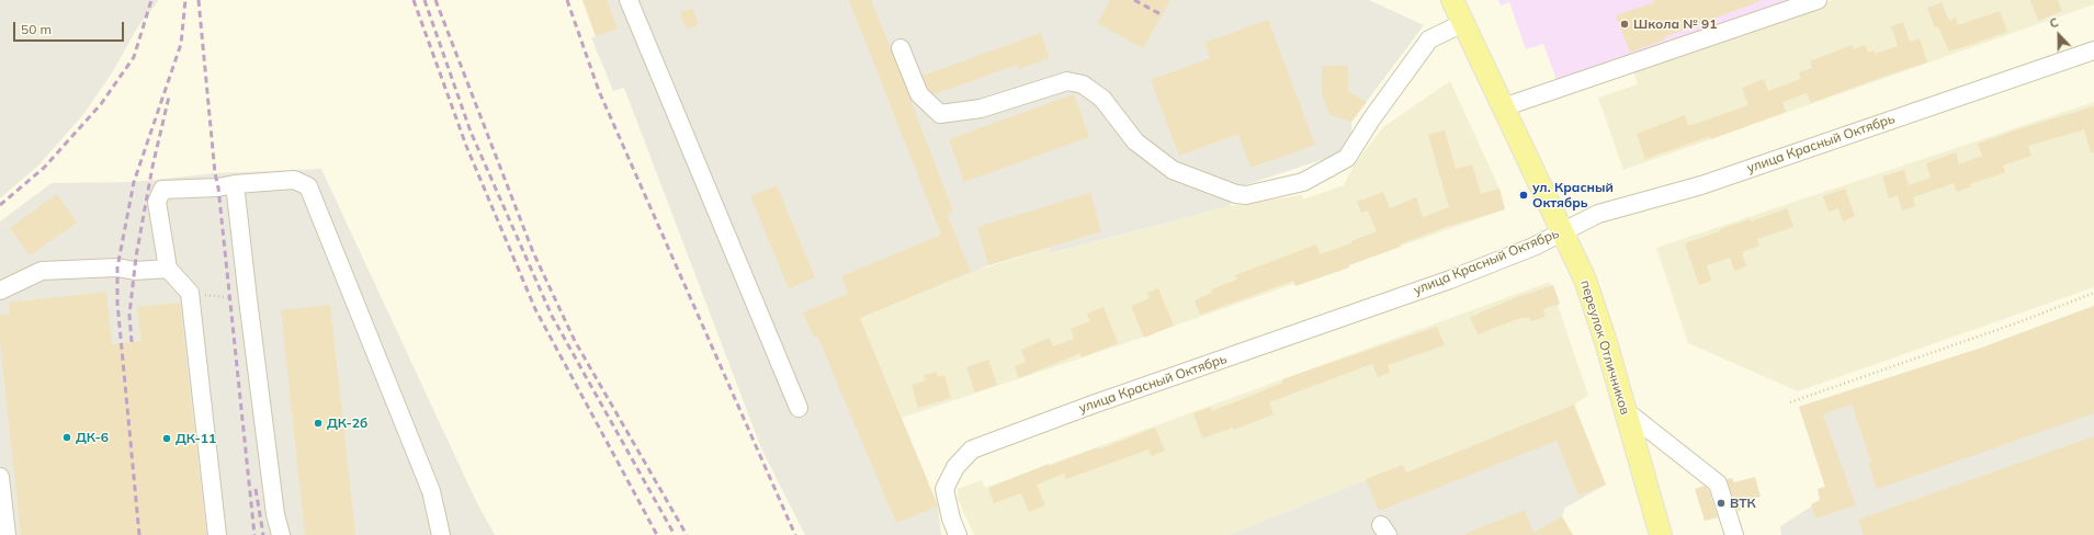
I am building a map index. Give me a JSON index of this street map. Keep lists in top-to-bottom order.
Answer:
{
  "streets": {
    "main road": ["переулок Отличников"],
    "street": ["улица Красный Октябрь"]
  },
  "crossings": [
    ["улица Красный Октябрь", "переулок Отличников"]
  ],
  "places": [
    "Школа № 91",
    "ул. Красный Октябрь",
    "ДК-2б",
    "ДК-6",
    "ДК-11",
    "ВТК"
  ],
  "scale_bar": "50 m",
  "north": "top"
}
